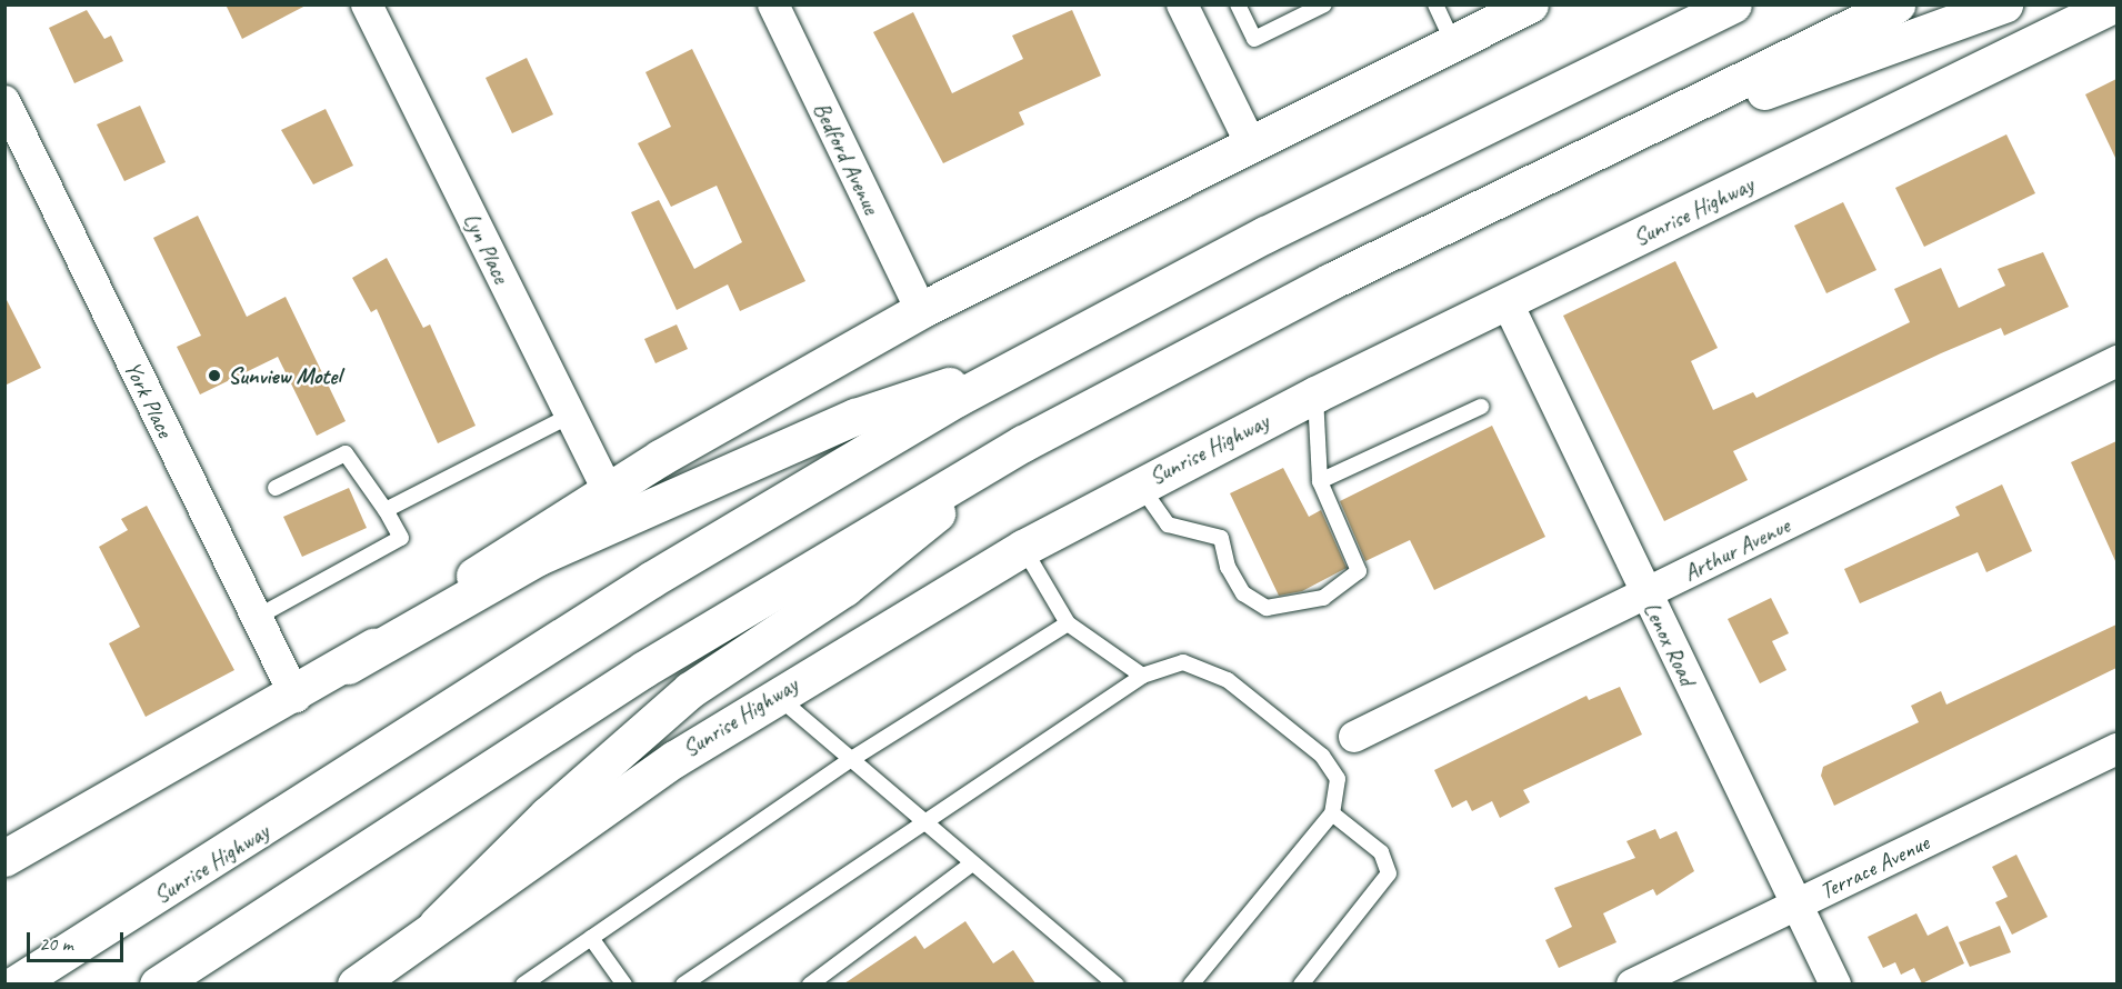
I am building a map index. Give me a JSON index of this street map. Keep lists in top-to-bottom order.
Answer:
{
  "streets": {
    "main road": ["Sunrise Highway"],
    "street": [
      "Bedford Avenue",
      "Lyn Place",
      "York Place",
      "Arthur Avenue",
      "Lenox Road",
      "Terrace Avenue"
    ]
  },
  "crossings": [
    ["Sunrise Highway", "Lenox Road"],
    ["Arthur Avenue", "Lenox Road"],
    ["Lenox Road", "Terrace Avenue"]
  ],
  "places": ["Sunview Motel"],
  "scale_bar": "20 m"
}
